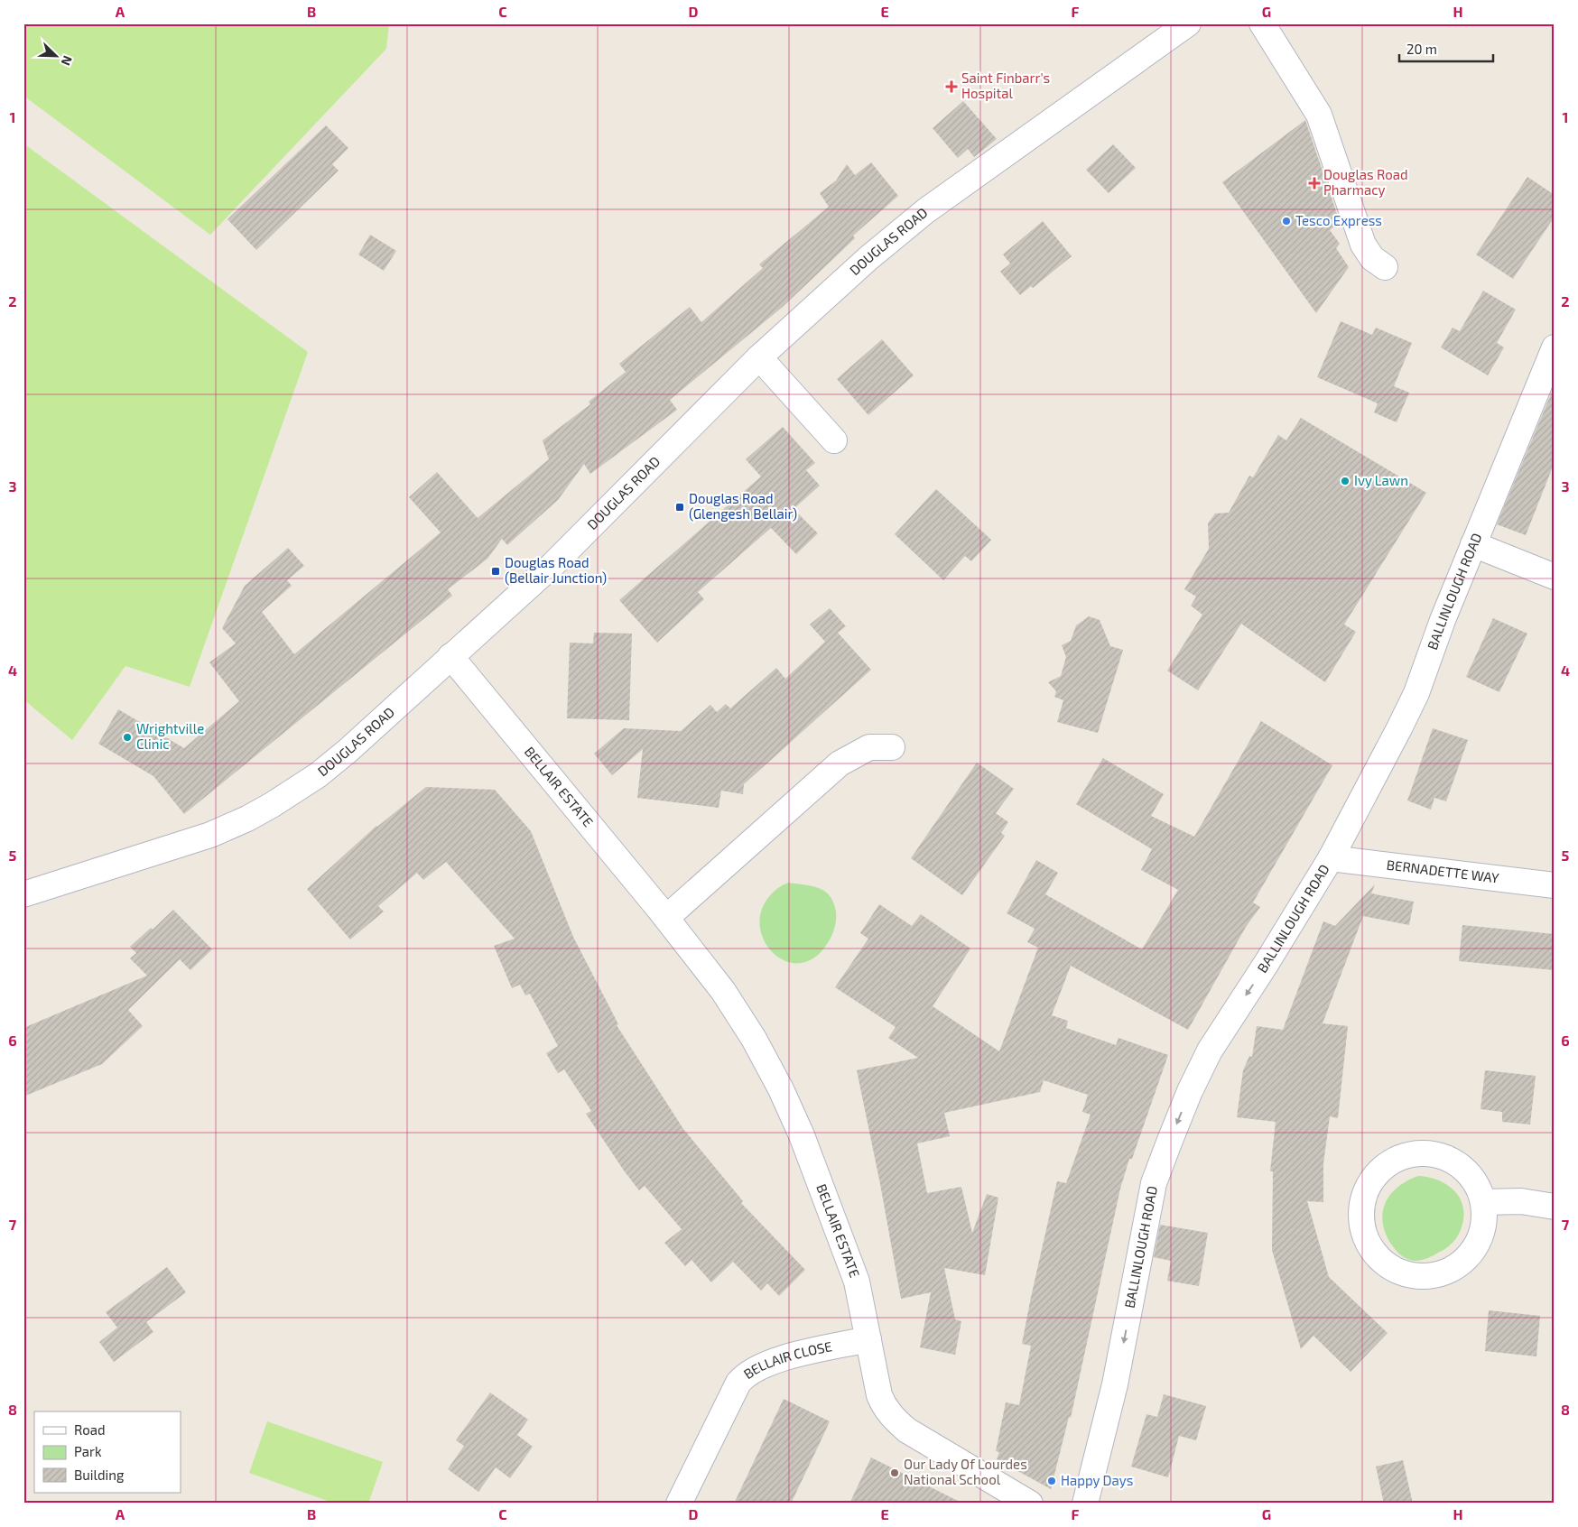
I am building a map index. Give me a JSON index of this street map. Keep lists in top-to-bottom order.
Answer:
{
  "streets": {
    "street": [
      "DOUGLAS ROAD",
      "BALLINLOUGH ROAD",
      "BELLAIR ESTATE",
      "BERNADETTE WAY",
      "BELLAIR CLOSE"
    ]
  },
  "crossings": [
    ["DOUGLAS ROAD", "BELLAIR ESTATE"],
    ["BALLINLOUGH ROAD", "BERNADETTE WAY"],
    ["BELLAIR ESTATE", "BELLAIR CLOSE"]
  ],
  "one_way": ["BALLINLOUGH ROAD"],
  "places": {
    "health": ["Saint Finbarr's Hospital", "Douglas Road Pharmacy"],
    "other": [
      "Tesco Express",
      "Ivy Lawn",
      "Wrightville Clinic",
      "Our Lady Of Lourdes National School",
      "Happy Days"
    ],
    "transit": ["Douglas Road (Glengesh Bellair)", "Douglas Road (Bellair Junction)"]
  },
  "legend": ["Road", "Park", "Building"],
  "scale_bar": "20 m",
  "north": "bottom right",
  "grid": {
    "columns": [
      "A",
      "B",
      "C",
      "D",
      "E",
      "F",
      "G",
      "H"
    ],
    "rows": [
      "1",
      "2",
      "3",
      "4",
      "5",
      "6",
      "7",
      "8"
    ]
  }
}
